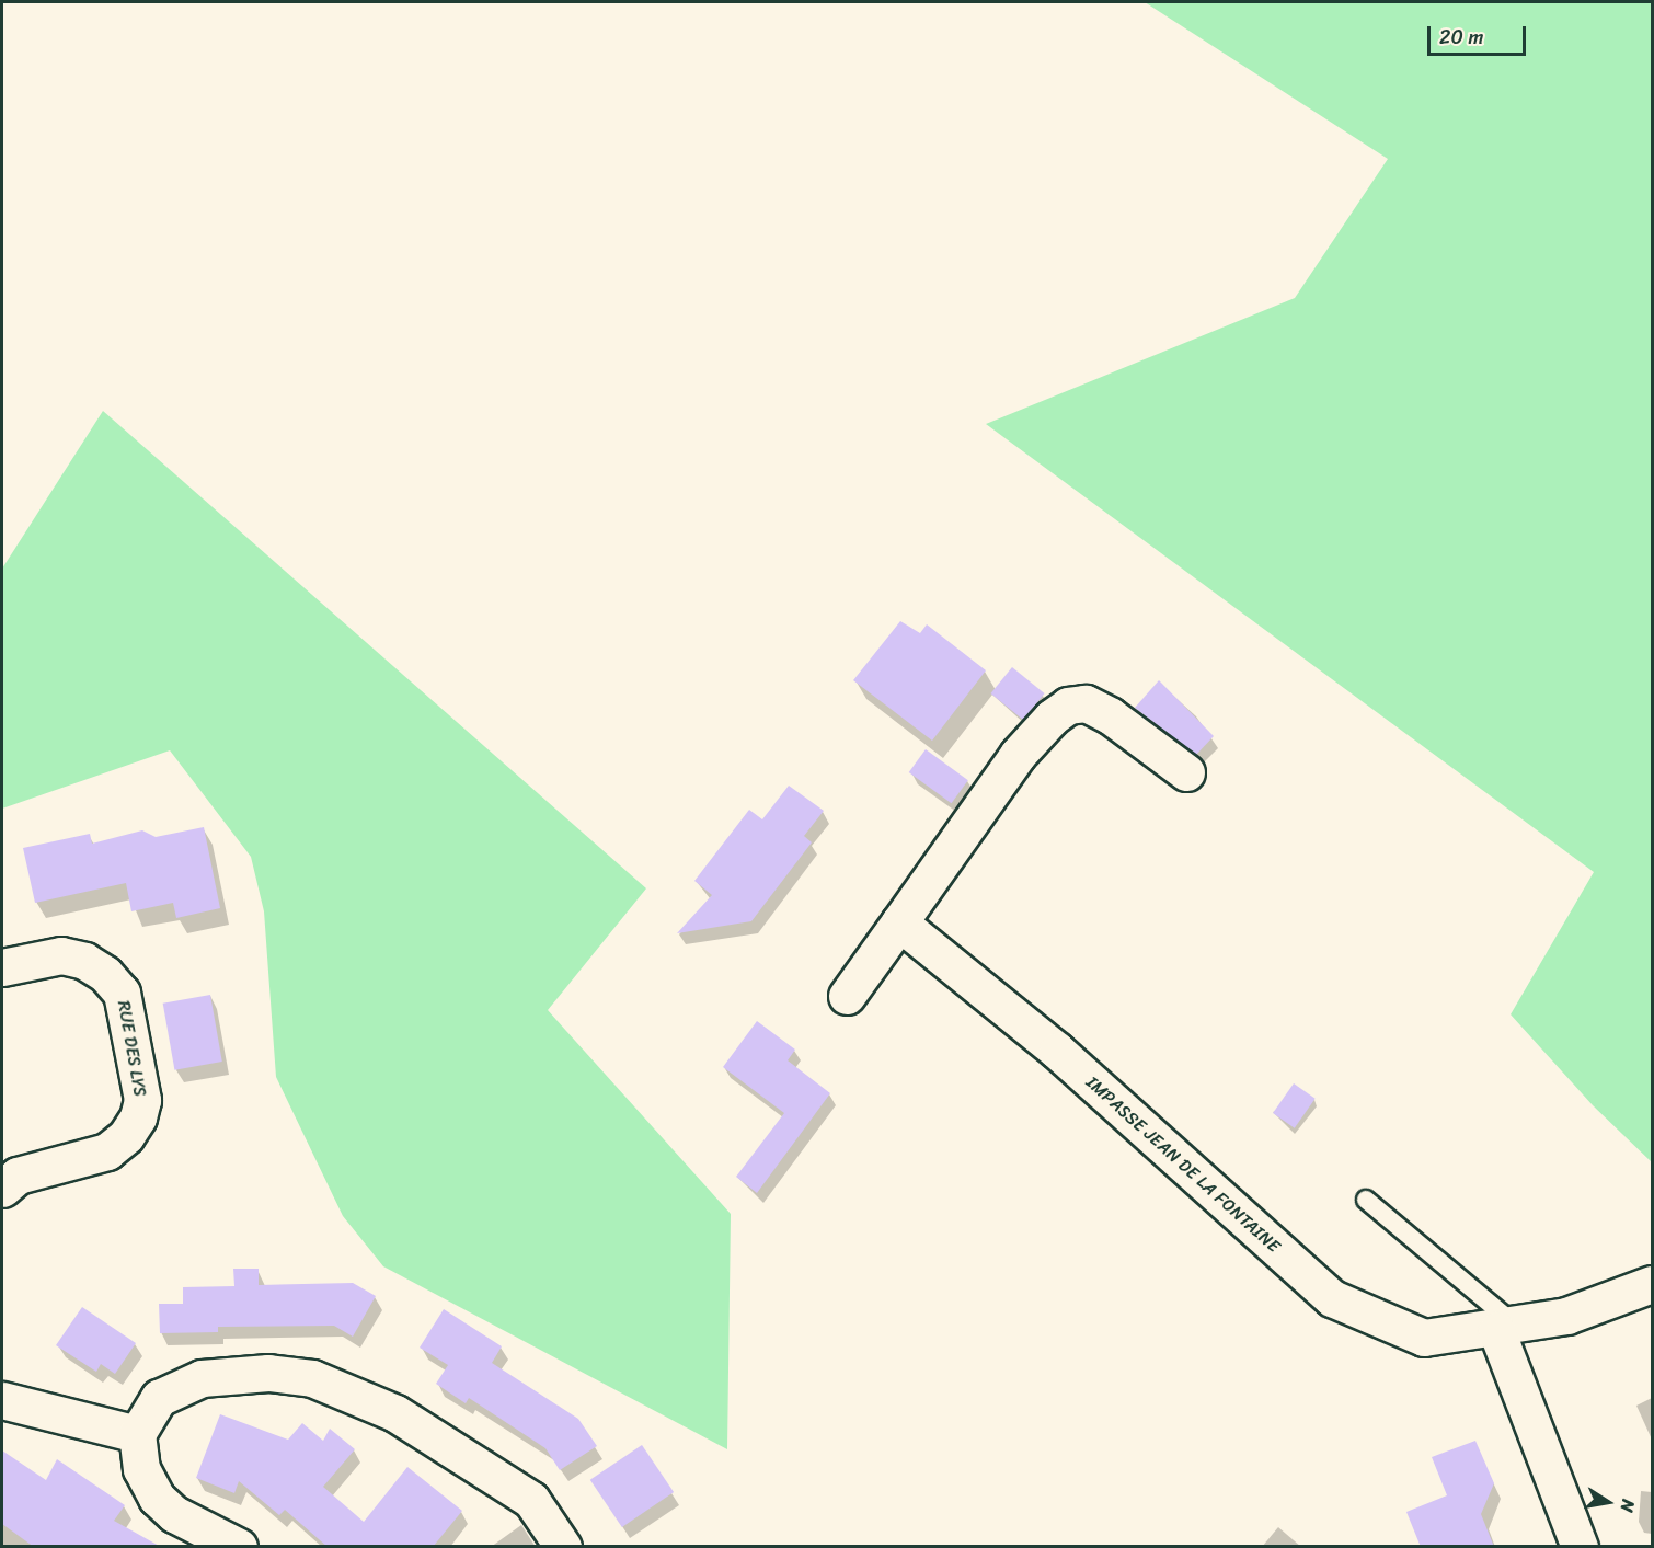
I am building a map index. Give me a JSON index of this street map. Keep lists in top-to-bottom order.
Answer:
{
  "streets": {
    "street": ["RUE DES LYS", "IMPASSE JEAN DE LA FONTAINE"]
  },
  "scale_bar": "20 m",
  "north": "right"
}
